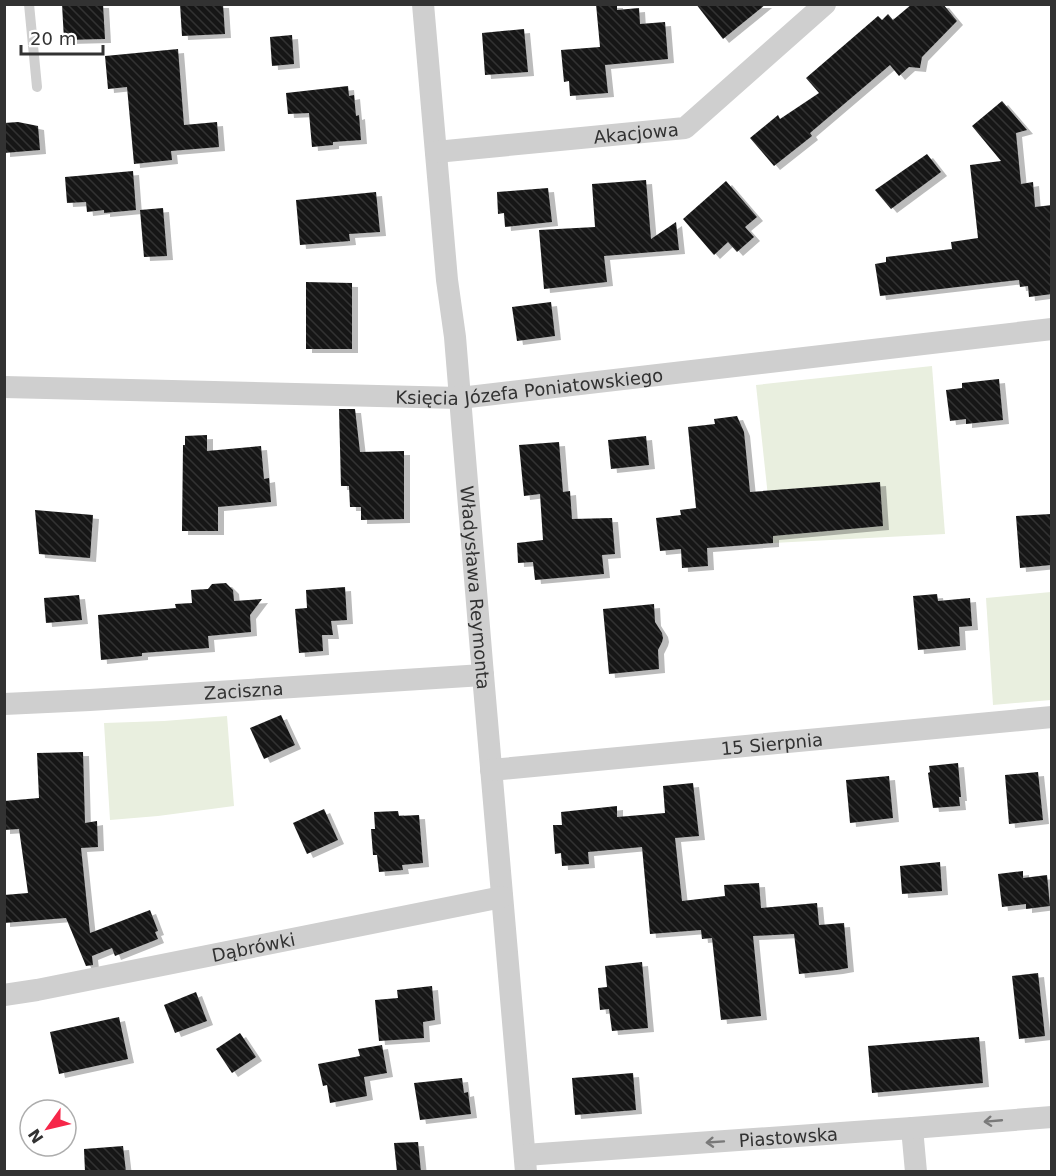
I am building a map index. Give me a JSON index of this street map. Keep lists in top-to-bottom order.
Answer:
{
  "streets": {
    "street": [
      "Akacjowa",
      "Księcia Józefa Poniatowskiego",
      "Władysława Reymonta",
      "Zaciszna",
      "15 Sierpnia",
      "Dąbrówki",
      "Piastowska"
    ]
  },
  "crossings": [
    ["Akacjowa", "Władysława Reymonta"],
    ["Księcia Józefa Poniatowskiego", "Władysława Reymonta"],
    ["Władysława Reymonta", "Zaciszna"],
    ["Władysława Reymonta", "15 Sierpnia"],
    ["Władysława Reymonta", "Dąbrówki"],
    ["Władysława Reymonta", "Piastowska"]
  ],
  "one_way": ["Piastowska"],
  "scale_bar": "20 m",
  "north": "bottom left"
}
